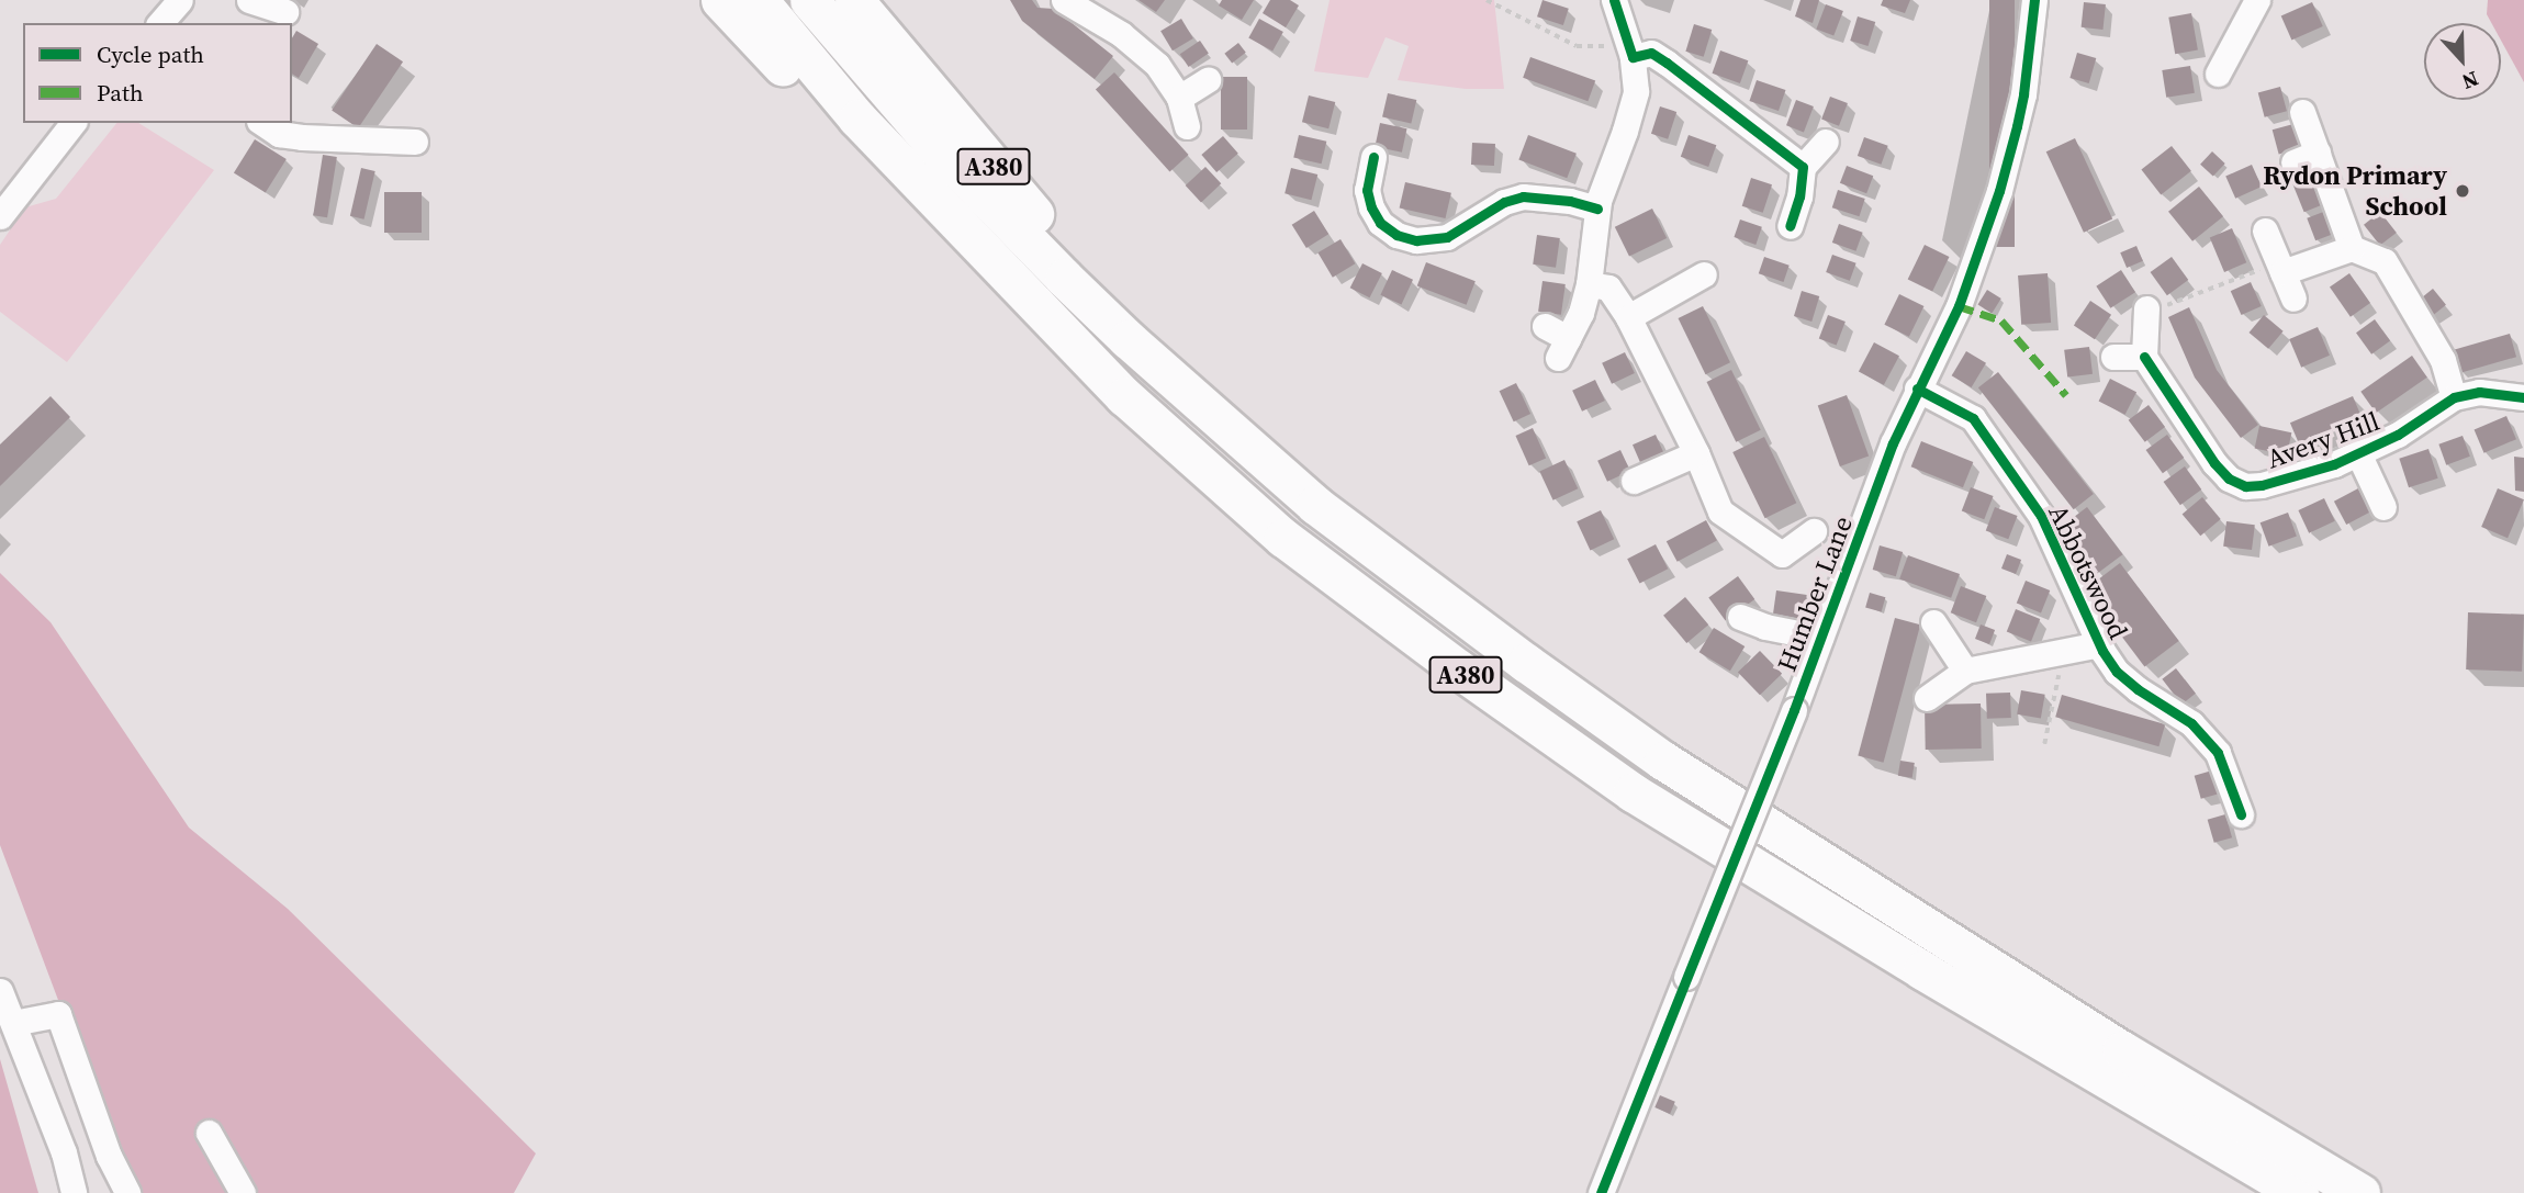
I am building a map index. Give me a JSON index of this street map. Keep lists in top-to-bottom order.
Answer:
{
  "streets": {
    "highway": ["A380"],
    "street": ["Avery Hill", "Abbotswood", "Humber Lane"]
  },
  "crossings": [
    ["Abbotswood", "Humber Lane"]
  ],
  "places": ["Rydon Primary School"],
  "legend": ["Cycle path", "Path"],
  "north": "bottom"
}
